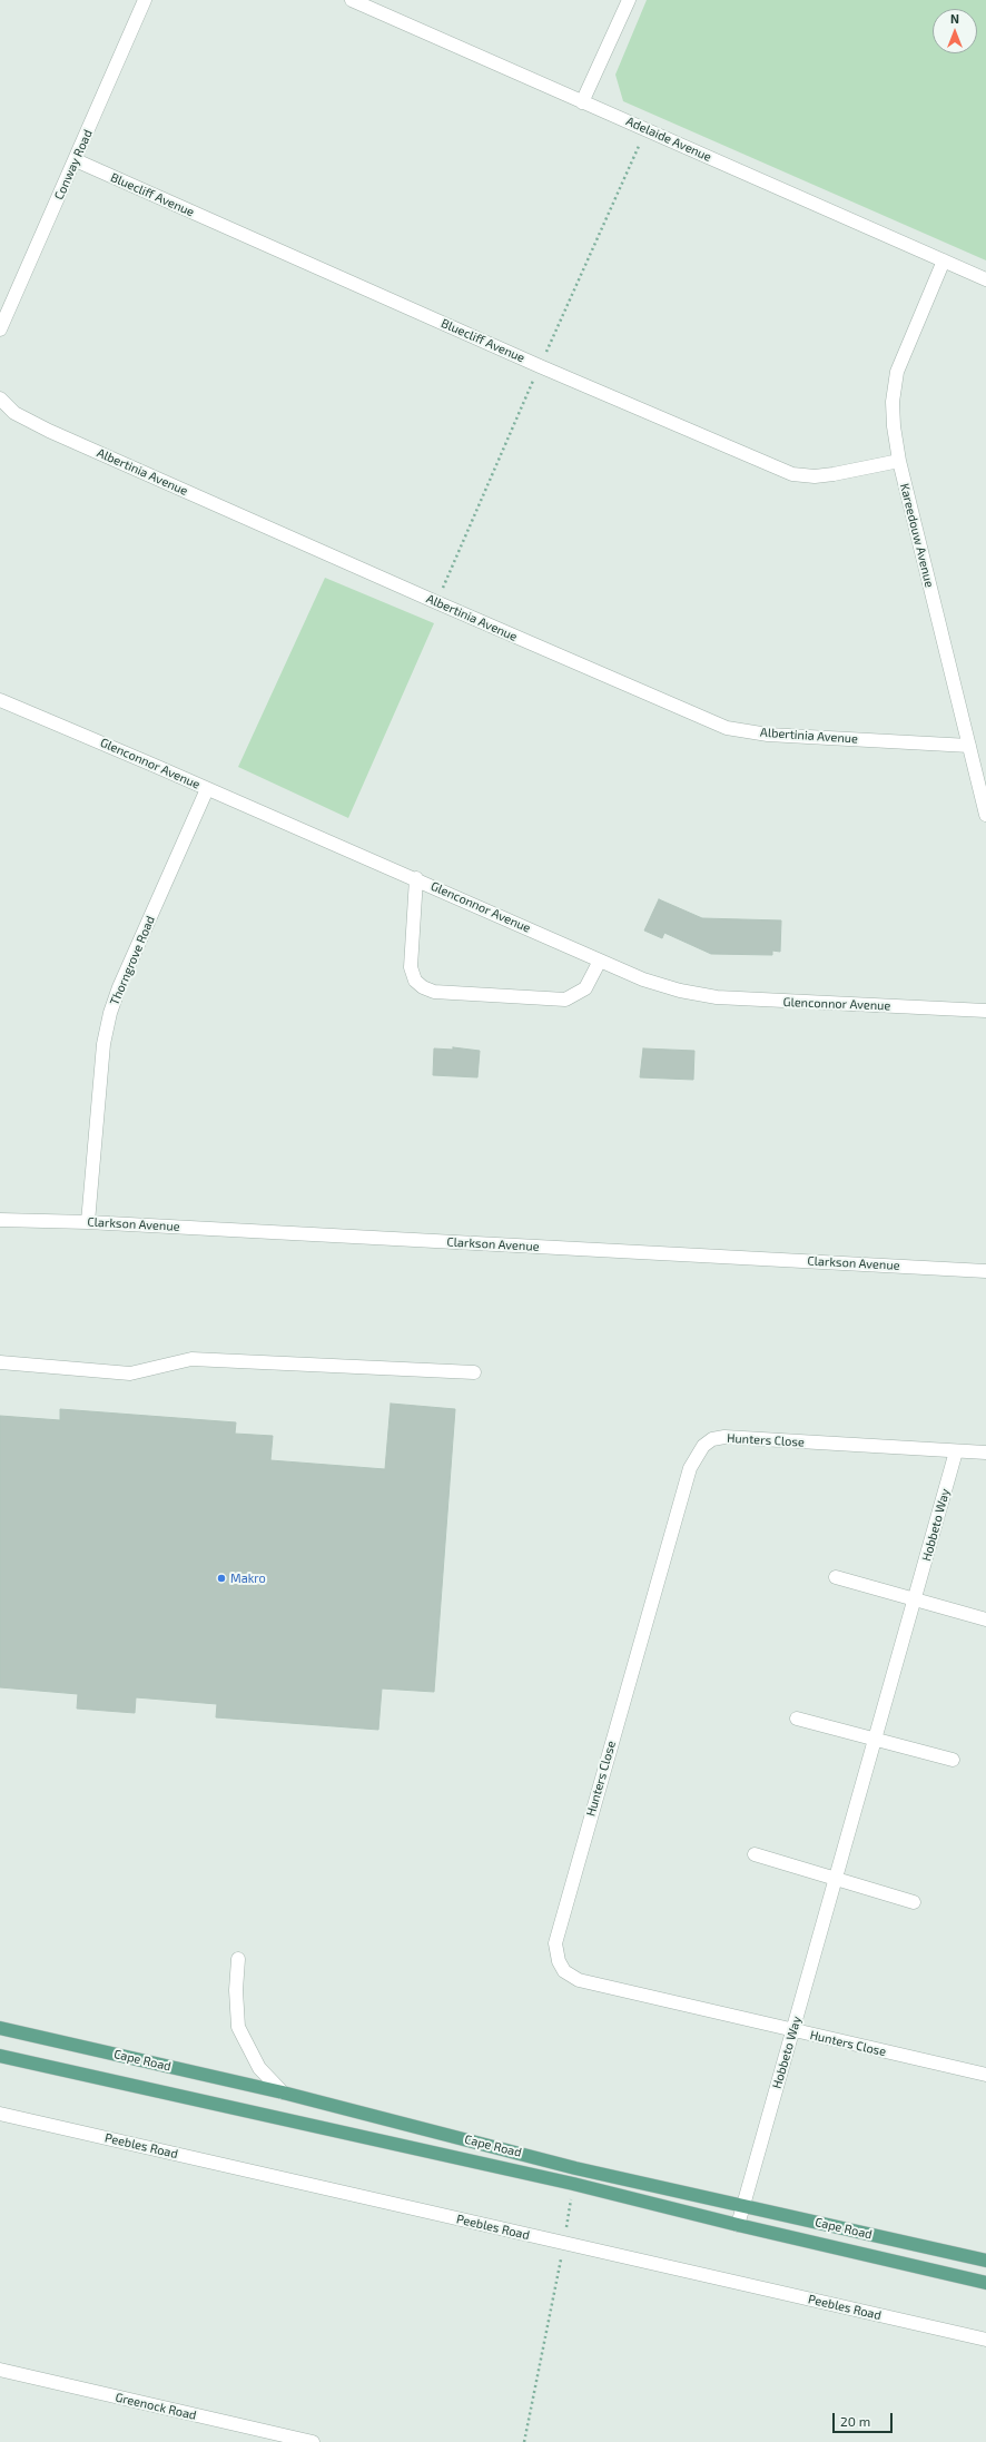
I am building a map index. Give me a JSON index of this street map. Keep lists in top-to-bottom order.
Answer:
{
  "streets": {
    "main road": ["Cape Road"],
    "street": [
      "Adelaide Avenue",
      "Conway Road",
      "Bluecliff Avenue",
      "Albertinia Avenue",
      "Kareedouw Avenue",
      "Glenconnor Avenue",
      "Thorngrove Road",
      "Clarkson Avenue",
      "Hunters Close",
      "Hobbeto Way",
      "Peebles Road",
      "Greenock Road"
    ]
  },
  "crossings": [
    ["Adelaide Avenue", "Kareedouw Avenue"],
    ["Conway Road", "Bluecliff Avenue"],
    ["Bluecliff Avenue", "Kareedouw Avenue"],
    ["Albertinia Avenue", "Kareedouw Avenue"],
    ["Glenconnor Avenue", "Thorngrove Road"],
    ["Thorngrove Road", "Clarkson Avenue"],
    ["Hunters Close", "Hobbeto Way"],
    ["Hobbeto Way", "Cape Road"]
  ],
  "places": ["Makro"],
  "scale_bar": "20 m",
  "north": "top"
}
